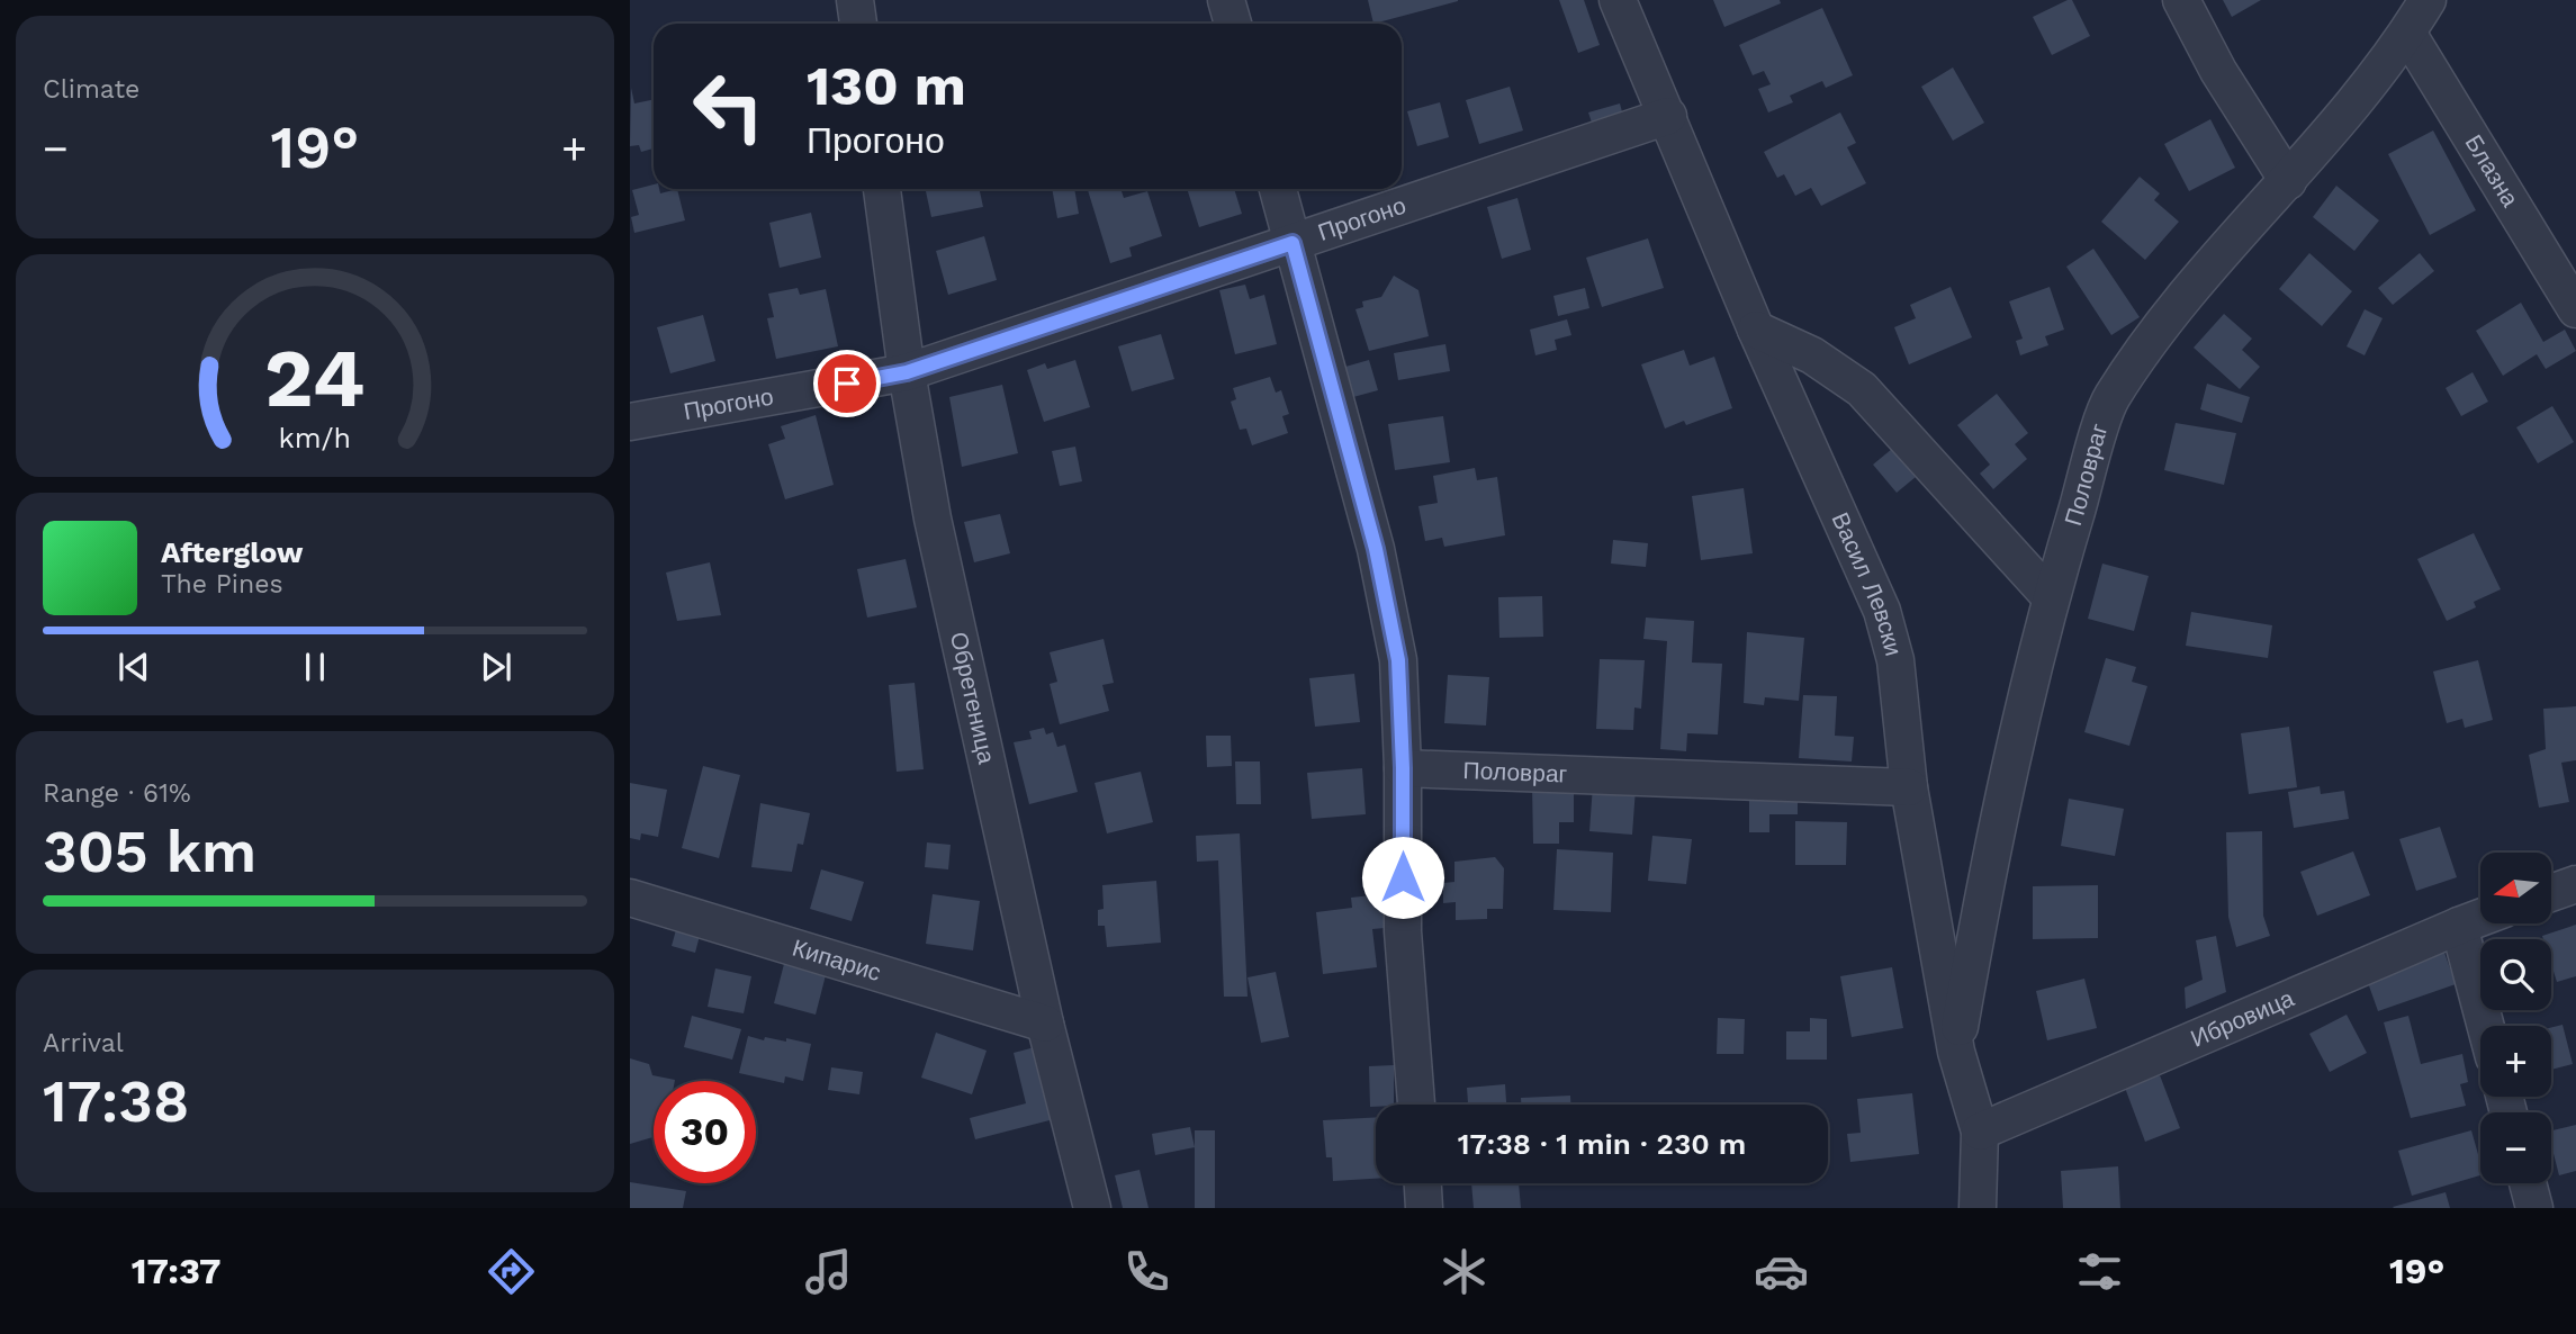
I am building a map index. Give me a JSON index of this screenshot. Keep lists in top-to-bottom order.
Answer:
{
  "streets": {
    "street": [
      "Блазна",
      "Прогоно",
      "Половраг",
      "Васил Левски",
      "Обретеница",
      "Кипарис",
      "Ибровица"
    ]
  },
  "crossings": [
    ["Блазна", "Половраг"],
    ["Прогоно", "Васил Левски"],
    ["Прогоно", "Обретеница"],
    ["Половраг", "Васил Левски"],
    ["Васил Левски", "Ибровица"],
    ["Обретеница", "Кипарис"]
  ],
  "north": "left",
  "page": {
    "tile": [
      "Climate",
      ["Range · 61%", "305 km"],
      ["Arrival", "17:38"]
    ],
    "turn": ["130 m", "Прогоно"],
    "heat": ["−", "19°", "+"],
    "song": ["Afterglow", "The Pines"],
    "map_buttons": ["+", "−"],
    "limit": "30",
    "trip": "17:38 · 1 min · 230 m",
    "tabs": ["17:37", "19°"],
    "gauge": ["24", "km/h"]
  }
}
